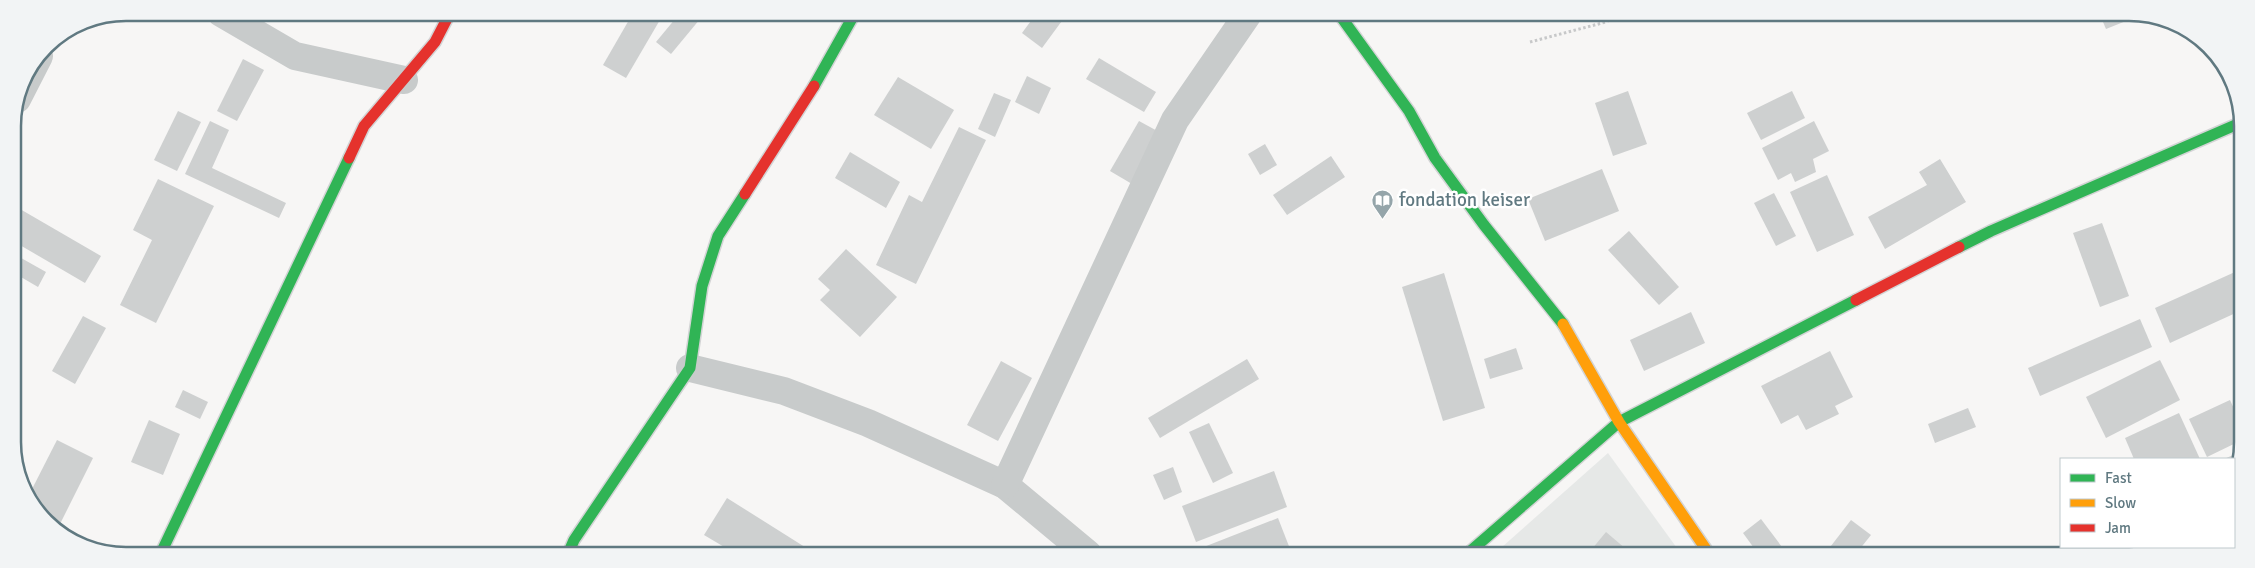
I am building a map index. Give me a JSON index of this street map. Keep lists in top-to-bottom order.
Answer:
{
  "places": {
    "library": ["fondation keiser"]
  },
  "legend": ["Fast", "Slow", "Jam"]
}
